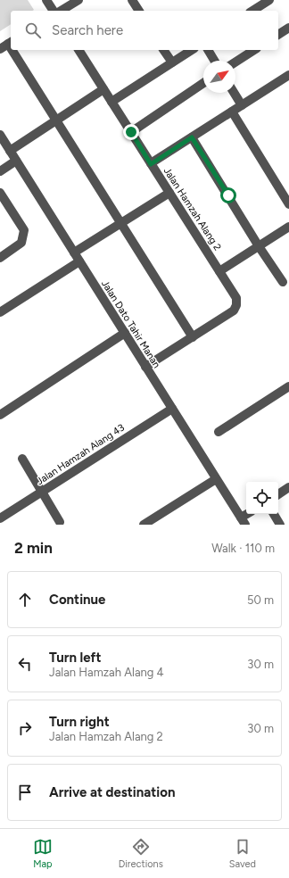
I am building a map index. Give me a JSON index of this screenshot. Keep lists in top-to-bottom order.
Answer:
{
  "streets": {
    "street": ["Jalan Hamzah Alang 2", "Jalan Dato Tahir Manan", "Jalan Hamzah Alang 43"]
  },
  "crossings": [
    ["Jalan Dato Tahir Manan", "Jalan Hamzah Alang 43"]
  ],
  "north": "top right",
  "page": {
    "search": "Search here",
    "heading": ["2 min", "Walk · 110 m"],
    "list": [
      ["Continue", "50 m"],
      ["Turn left", "Jalan Hamzah Alang 4", "30 m"],
      ["Turn right", "Jalan Hamzah Alang 2", "30 m"],
      "Arrive at destination"
    ],
    "nav": ["Map", "Directions", "Saved"]
  }
}
